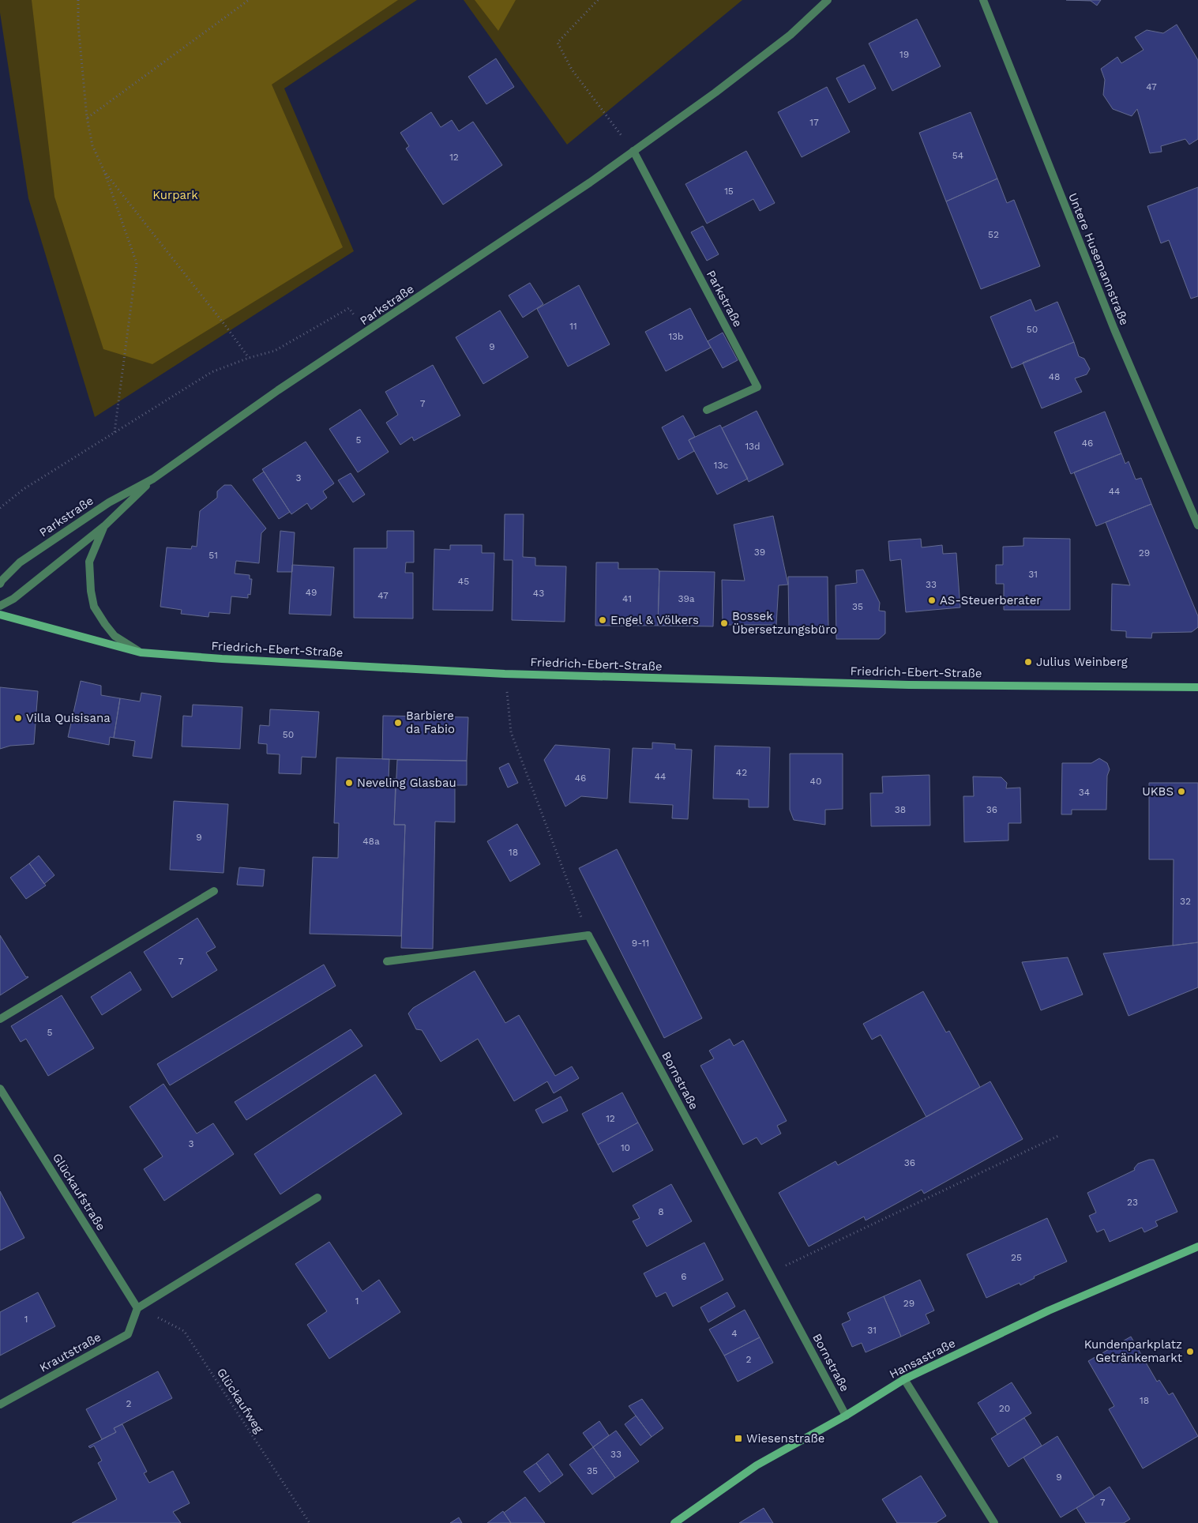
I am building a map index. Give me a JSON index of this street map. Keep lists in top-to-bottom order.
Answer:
{
  "streets": {
    "main road": ["Friedrich-Ebert-Straße", "Hansastraße"],
    "street": [
      "Untere Husemannstraße",
      "Parkstraße",
      "Bornstraße",
      "Glückaufstraße",
      "Krautstraße"
    ],
    "path": ["Glückaufweg"]
  },
  "crossings": [
    ["Parkstraße", "Friedrich-Ebert-Straße"],
    ["Bornstraße", "Hansastraße"],
    ["Glückaufstraße", "Krautstraße"],
    ["Glückaufstraße", "Glückaufweg"],
    ["Krautstraße", "Glückaufweg"]
  ],
  "parks": ["Kurpark"],
  "places": {
    "other": [
      "AS-Steuerberater",
      "Engel & Völkers",
      "Bossek Übersetzungsbüro",
      "Julius Weinberg",
      "Villa Quisisana",
      "Barbiere da Fabio",
      "Neveling Glasbau",
      "UKBS",
      "Kundenparkplatz Getränkemarkt"
    ],
    "transit": ["Wiesenstraße"]
  },
  "house_numbers": [
    "19",
    "47",
    "17",
    "54",
    "12",
    "15",
    "52",
    "11",
    "50",
    "13b",
    "9",
    "48",
    "7",
    "5",
    "46",
    "13d",
    "13c",
    "3",
    "44",
    "39",
    "29",
    "51",
    "31",
    "45",
    "33",
    "49",
    "43",
    "47",
    "41",
    "39a",
    "35",
    "50",
    "42",
    "44",
    "46",
    "40",
    "34",
    "38",
    "36",
    "9",
    "48a",
    "18",
    "32",
    "9-11",
    "7",
    "5",
    "12",
    "3",
    "10",
    "36",
    "23",
    "8",
    "25",
    "6",
    "1",
    "29",
    "1",
    "31",
    "4",
    "2",
    "18",
    "2",
    "20",
    "33",
    "35",
    "9",
    "7"
  ]
}
